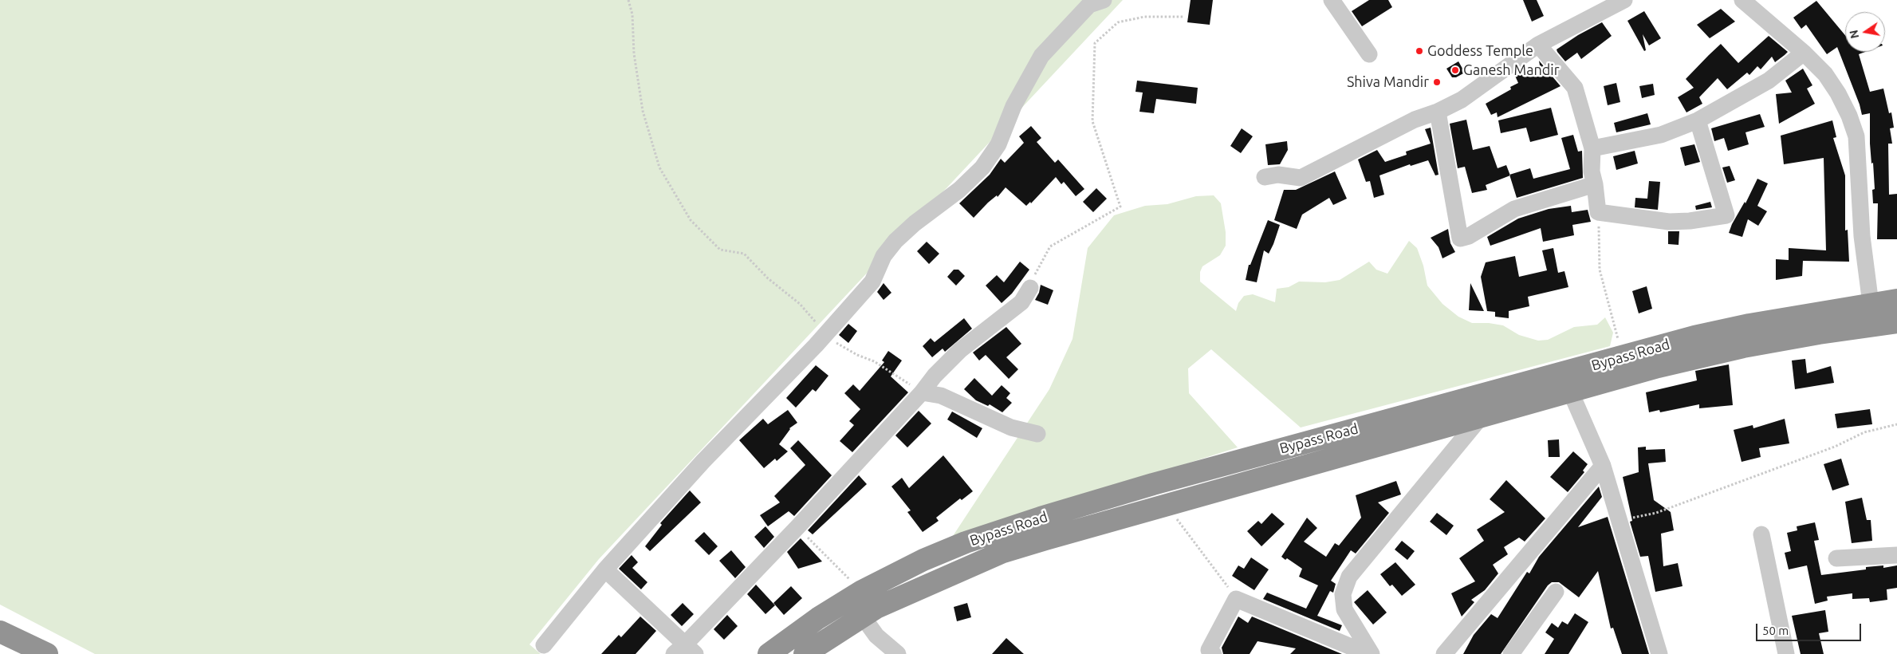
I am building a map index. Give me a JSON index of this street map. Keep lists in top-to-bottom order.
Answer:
{
  "streets": {
    "highway": ["Bypass Road"]
  },
  "places": ["Goddess Temple", "Ganesh Mandir", "Shiva Mandir"],
  "scale_bar": "50 m",
  "north": "left"
}
